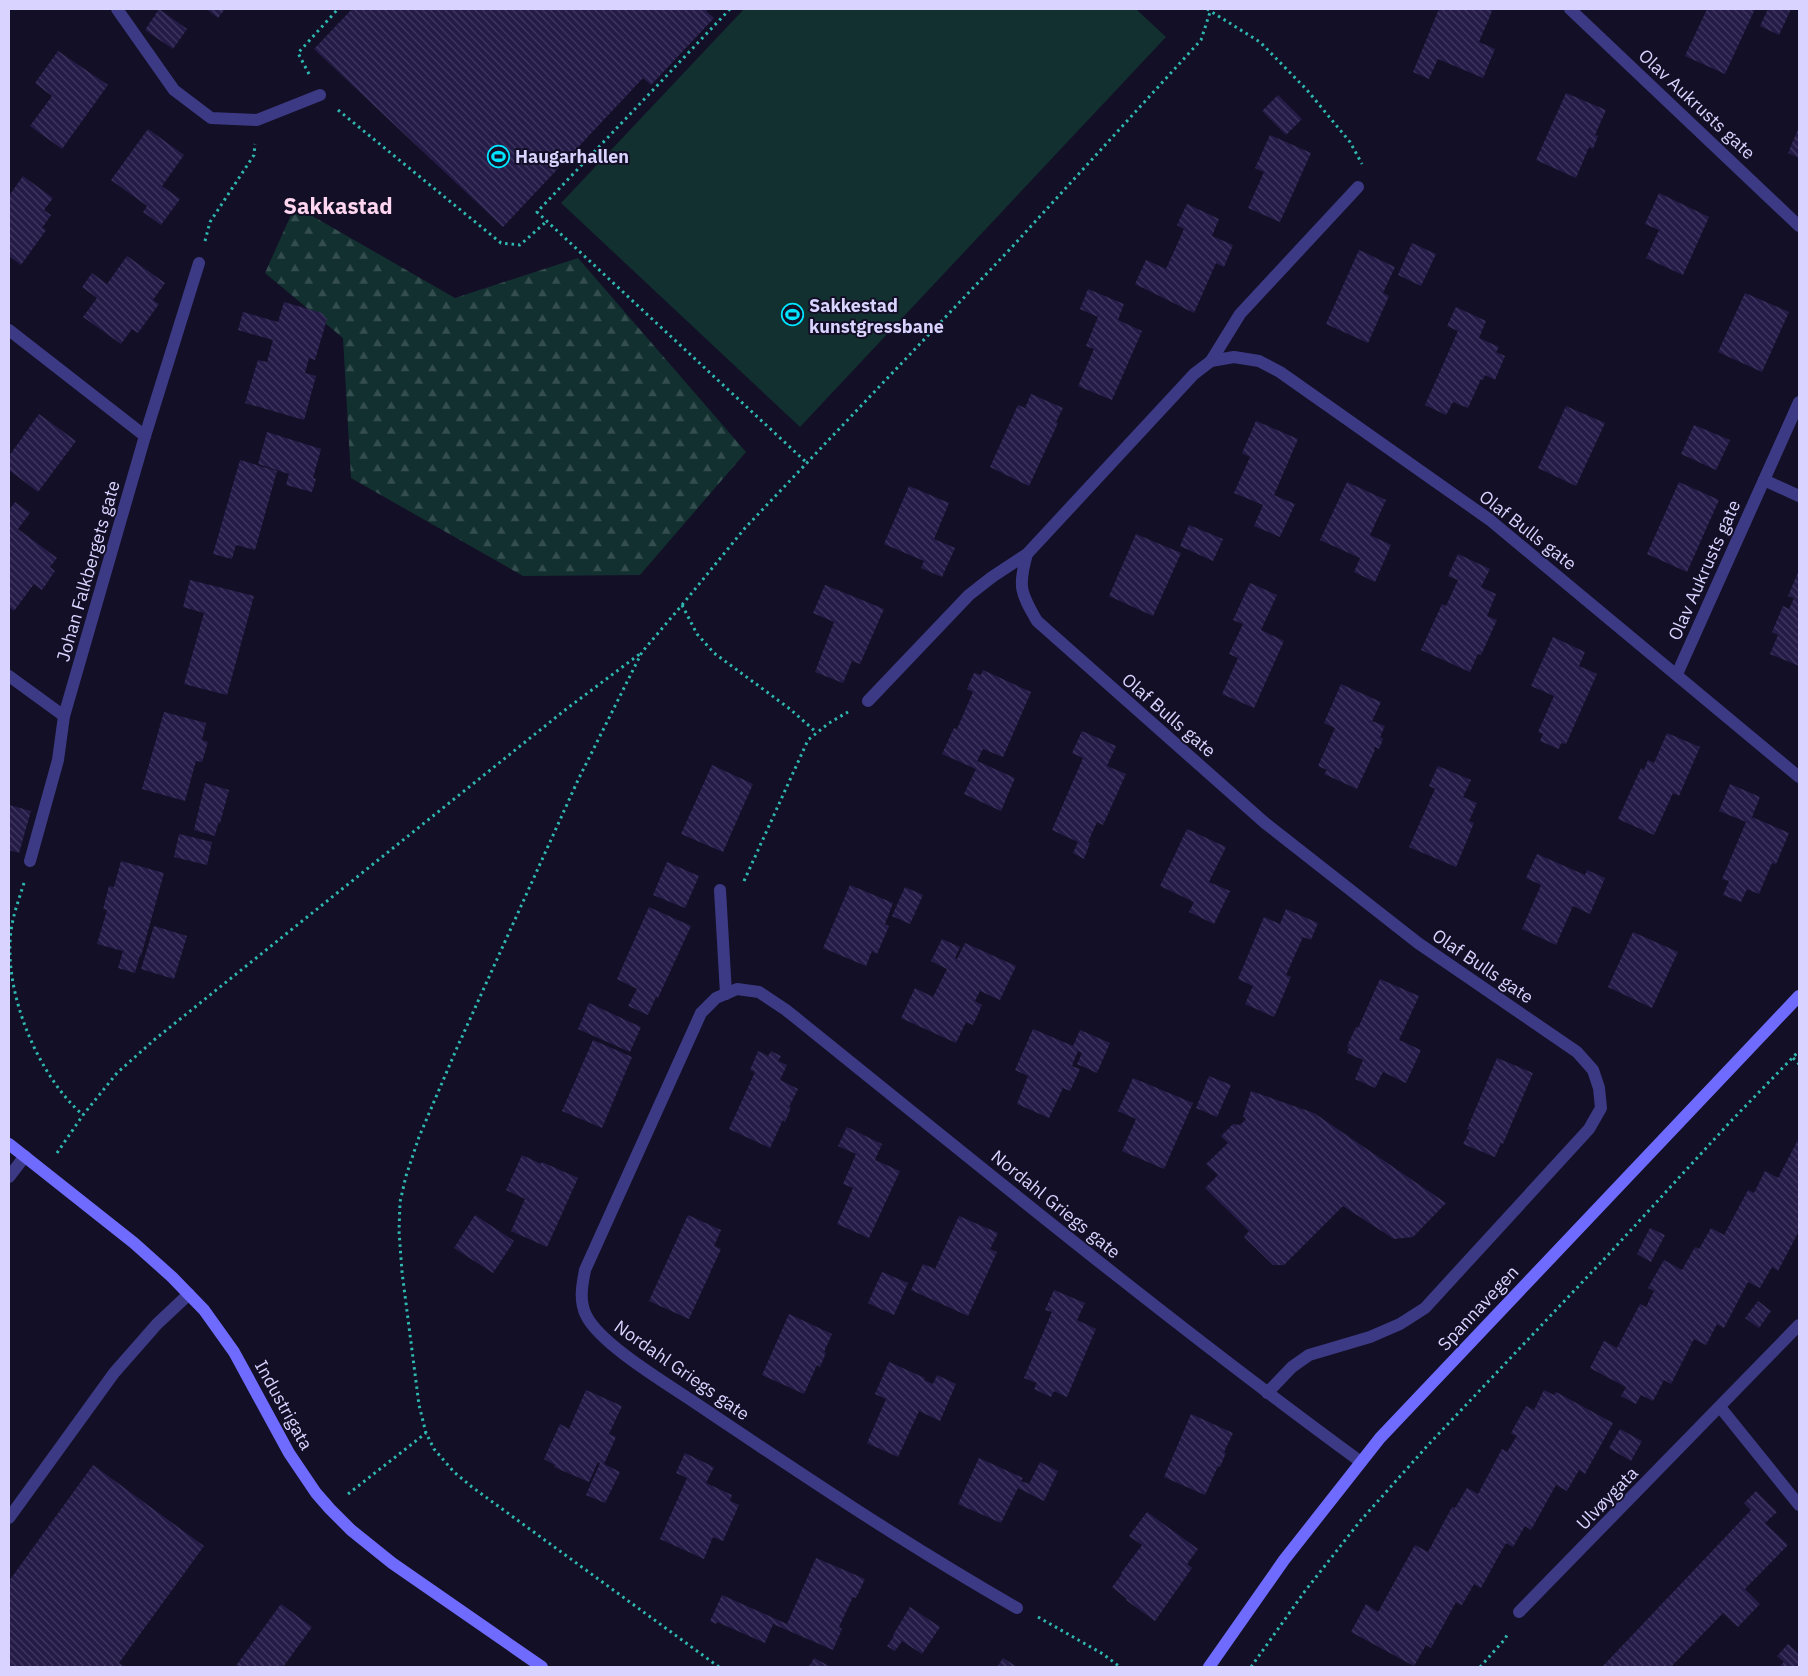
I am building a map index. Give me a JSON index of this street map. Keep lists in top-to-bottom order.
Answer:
{
  "streets": {
    "main road": ["Spannavegen", "Industrigata"],
    "street": [
      "Olav Aukrusts gate",
      "Olaf Bulls gate",
      "Johan Falkbergets gate",
      "Nordahl Griegs gate",
      "Ulvøygata"
    ]
  },
  "crossings": [
    ["Olav Aukrusts gate", "Olaf Bulls gate"],
    ["Olaf Bulls gate", "Nordahl Griegs gate"],
    ["Nordahl Griegs gate", "Spannavegen"]
  ],
  "districts": ["Sakkastad"],
  "places": {
    "sports": ["Haugarhallen", "Sakkestad kunstgressbane"]
  }
}
